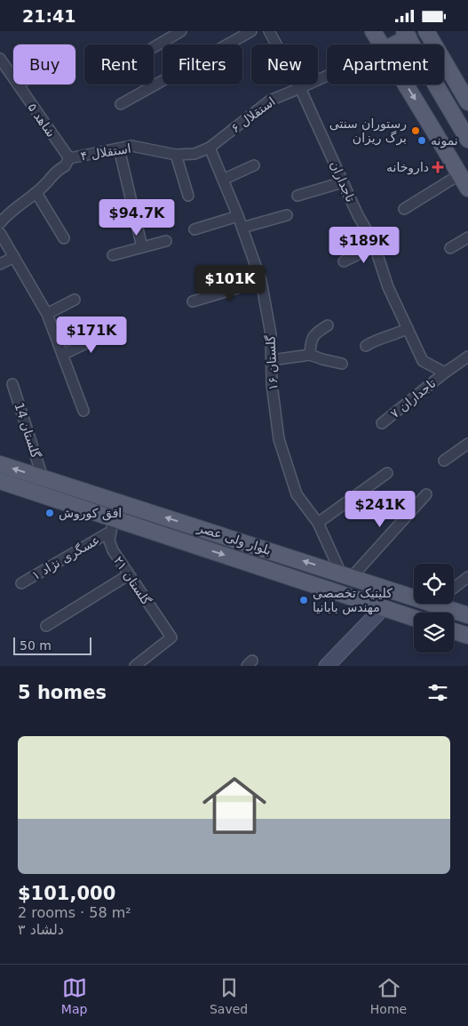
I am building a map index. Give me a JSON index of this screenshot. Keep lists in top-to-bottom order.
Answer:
{
  "streets": {
    "main road": ["بلوار ولی عصر"],
    "street": [
      "استقلال ۶",
      "شاهد ۵",
      "استقلال ۴",
      "تاجداران",
      "گلستان ۱۶",
      "تاجداران ۷",
      "گلستان 14",
      "عسگری نژاد ۱",
      "گلستان ۲۱"
    ]
  },
  "crossings": [
    ["استقلال ۶", "استقلال ۴"],
    ["استقلال ۶", "تاجداران"],
    ["استقلال ۶", "گلستان ۱۶"],
    ["شاهد ۵", "استقلال ۴"],
    ["استقلال ۴", "گلستان ۱۶"],
    ["تاجداران", "تاجداران ۷"],
    ["گلستان ۱۶", "بلوار ولی عصر"],
    ["گلستان 14", "بلوار ولی عصر"],
    ["بلوار ولی عصر", "عسگری نژاد ۱"],
    ["بلوار ولی عصر", "گلستان ۲۱"],
    ["عسگری نژاد ۱", "گلستان ۲۱"]
  ],
  "places": {
    "other": [
      "رستوران سنتی برگ ریزان",
      "نمونه",
      "افق کوروش",
      "کلینیک تخصصی مهندس بابانیا"
    ],
    "health": ["داروخانه"]
  },
  "scale_bar": "50 m",
  "page": {
    "status": "21:41",
    "chip": [
      "Buy",
      "Rent",
      "Filters",
      "New",
      "Apartment"
    ],
    "price": [
      "$94.7K",
      "$189K",
      "$101K",
      "$171K",
      "$241K"
    ],
    "scale": "50 m",
    "heading": "5 homes",
    "list": [
      {
        "name": "$101,000",
        "note": "2 rooms · 58 m² · دلشاد ۳"
      }
    ],
    "tabs": ["Map", "Saved", "Home"]
  }
}
